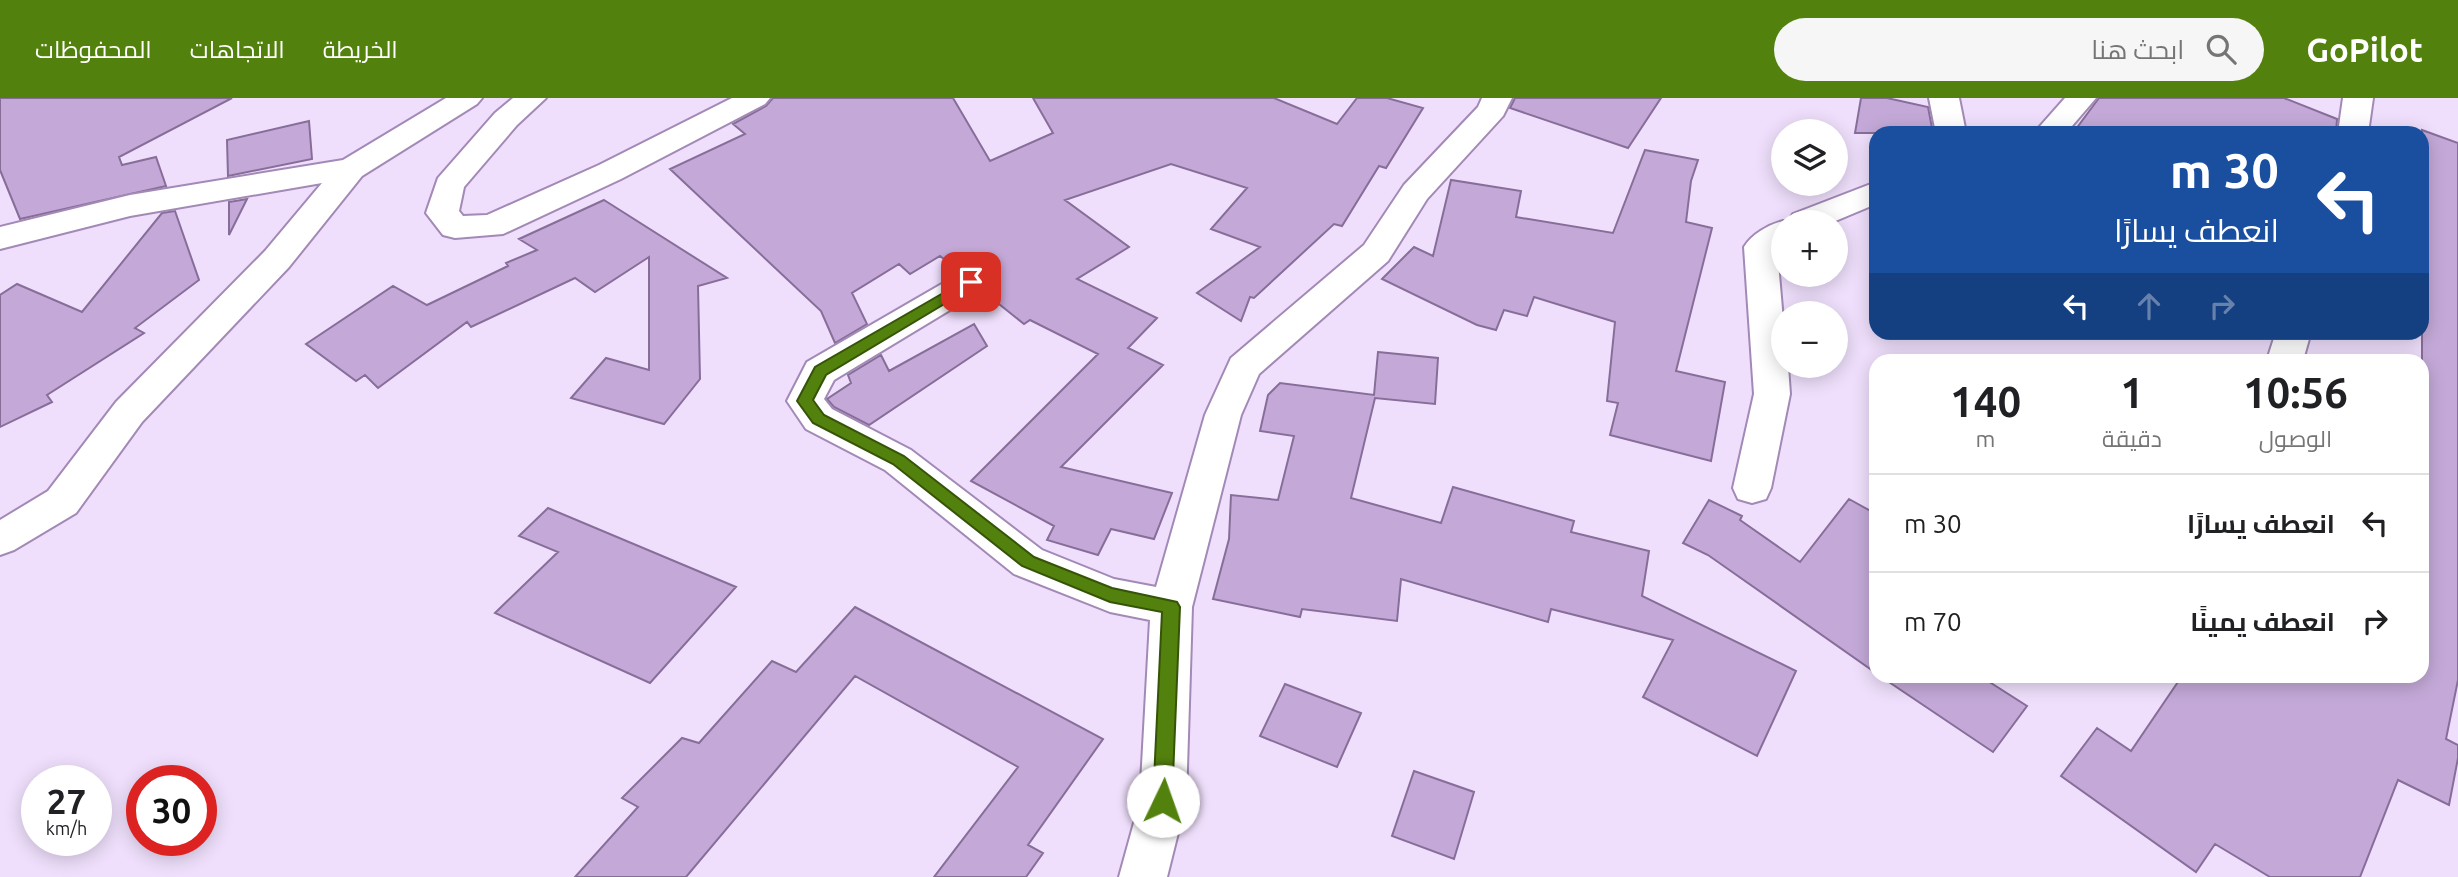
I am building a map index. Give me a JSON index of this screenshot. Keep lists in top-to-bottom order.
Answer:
{
  "page": {
    "header": "GoPilot",
    "search": "ابحث هنا",
    "nav": ["الخريطة", "الاتجاهات", "المحفوظات"],
    "map_buttons": ["+", "−"],
    "turn": ["30 m", "انعطف يسارًا"],
    "eta": [
      "10:56",
      "الوصول",
      "1",
      "دقيقة",
      "140",
      "m"
    ],
    "list": [
      {
        "name": "انعطف يسارًا",
        "value": "30 m"
      },
      {
        "name": "انعطف يمينًا",
        "value": "70 m"
      }
    ],
    "speed": "27 km/h",
    "limit": "30"
  }
}
